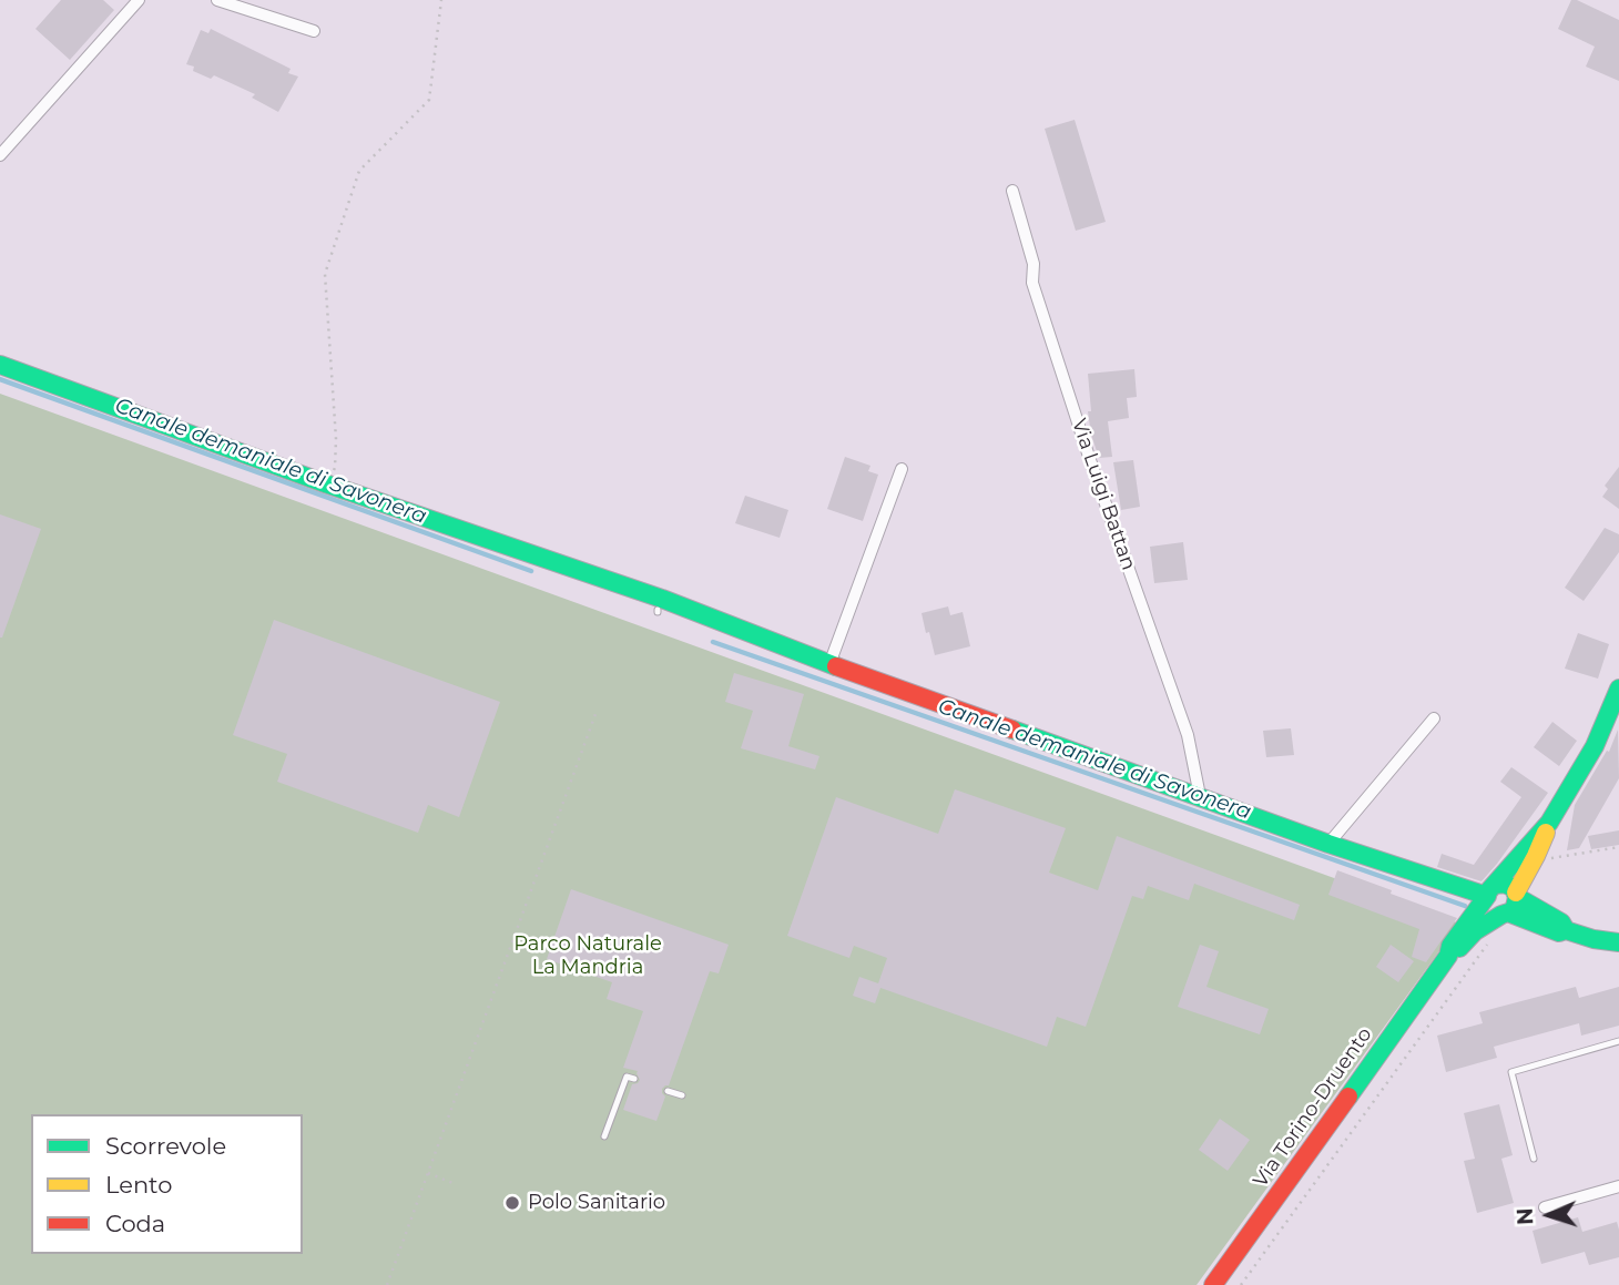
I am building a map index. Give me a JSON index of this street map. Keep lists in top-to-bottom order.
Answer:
{
  "streets": {
    "street": ["Via Luigi Battan", "Via Torino-Druento"]
  },
  "water": ["Canale demaniale di Savonera"],
  "parks": ["Parco Naturale La Mandria"],
  "places": ["Polo Sanitario"],
  "legend": ["Scorrevole", "Lento", "Coda"],
  "north": "left"
}
